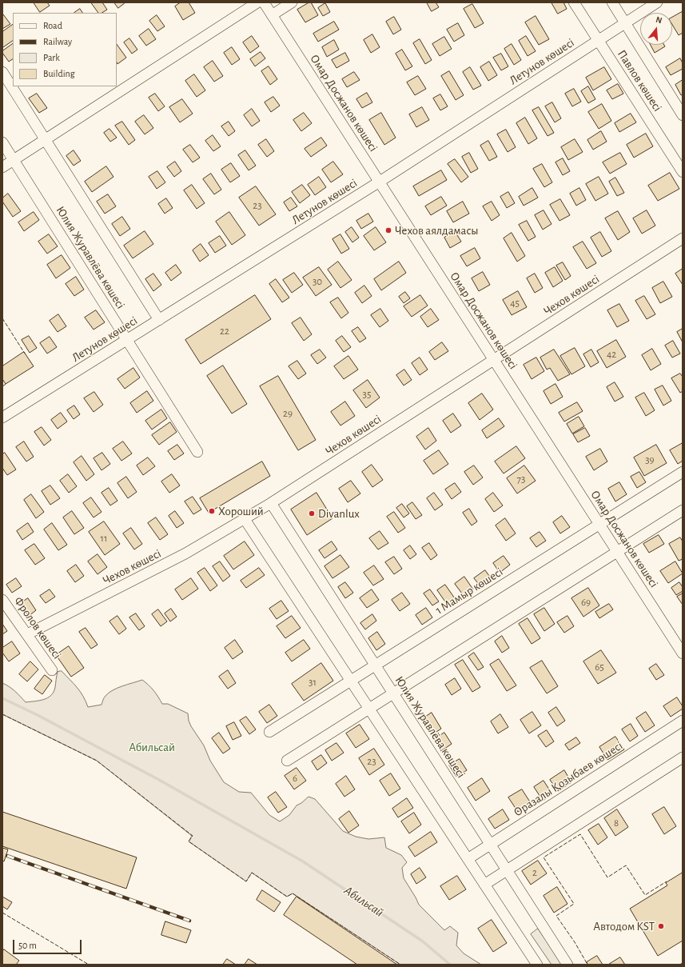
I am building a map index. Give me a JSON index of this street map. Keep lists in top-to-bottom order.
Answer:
{
  "streets": {
    "street": [
      "Летунов көшесі",
      "Павлов көшесі",
      "Омар Досжанов көшесі",
      "Юлия Журавлёва көшесі",
      "Чехов көшесі",
      "1 Мамыр көшесі",
      "Фролов көшесі",
      "Оразалы Қозыбаев көшесі"
    ]
  },
  "crossings": [
    ["Летунов көшесі", "Павлов көшесі"],
    ["Летунов көшесі", "Омар Досжанов көшесі"],
    ["Летунов көшесі", "Юлия Журавлёва көшесі"],
    ["Омар Досжанов көшесі", "Чехов көшесі"],
    ["Омар Досжанов көшесі", "1 Мамыр көшесі"],
    ["Юлия Журавлёва көшесі", "Чехов көшесі"],
    ["Юлия Журавлёва көшесі", "1 Мамыр көшесі"],
    ["Юлия Журавлёва көшесі", "Оразалы Қозыбаев көшесі"],
    ["Чехов көшесі", "Фролов көшесі"]
  ],
  "water": ["Абильсай"],
  "parks": ["Абильсай"],
  "places": [
    "Чехов аялдамасы",
    "Хороший",
    "Divanlux",
    "Автодом KST"
  ],
  "house_numbers": [
    "23",
    "30",
    "45",
    "22",
    "42",
    "35",
    "29",
    "39",
    "73",
    "11",
    "69",
    "65",
    "31",
    "23",
    "6",
    "8",
    "2"
  ],
  "legend": [
    "Road",
    "Railway",
    "Park",
    "Building"
  ],
  "scale_bar": "50 m",
  "north": "top"
}
